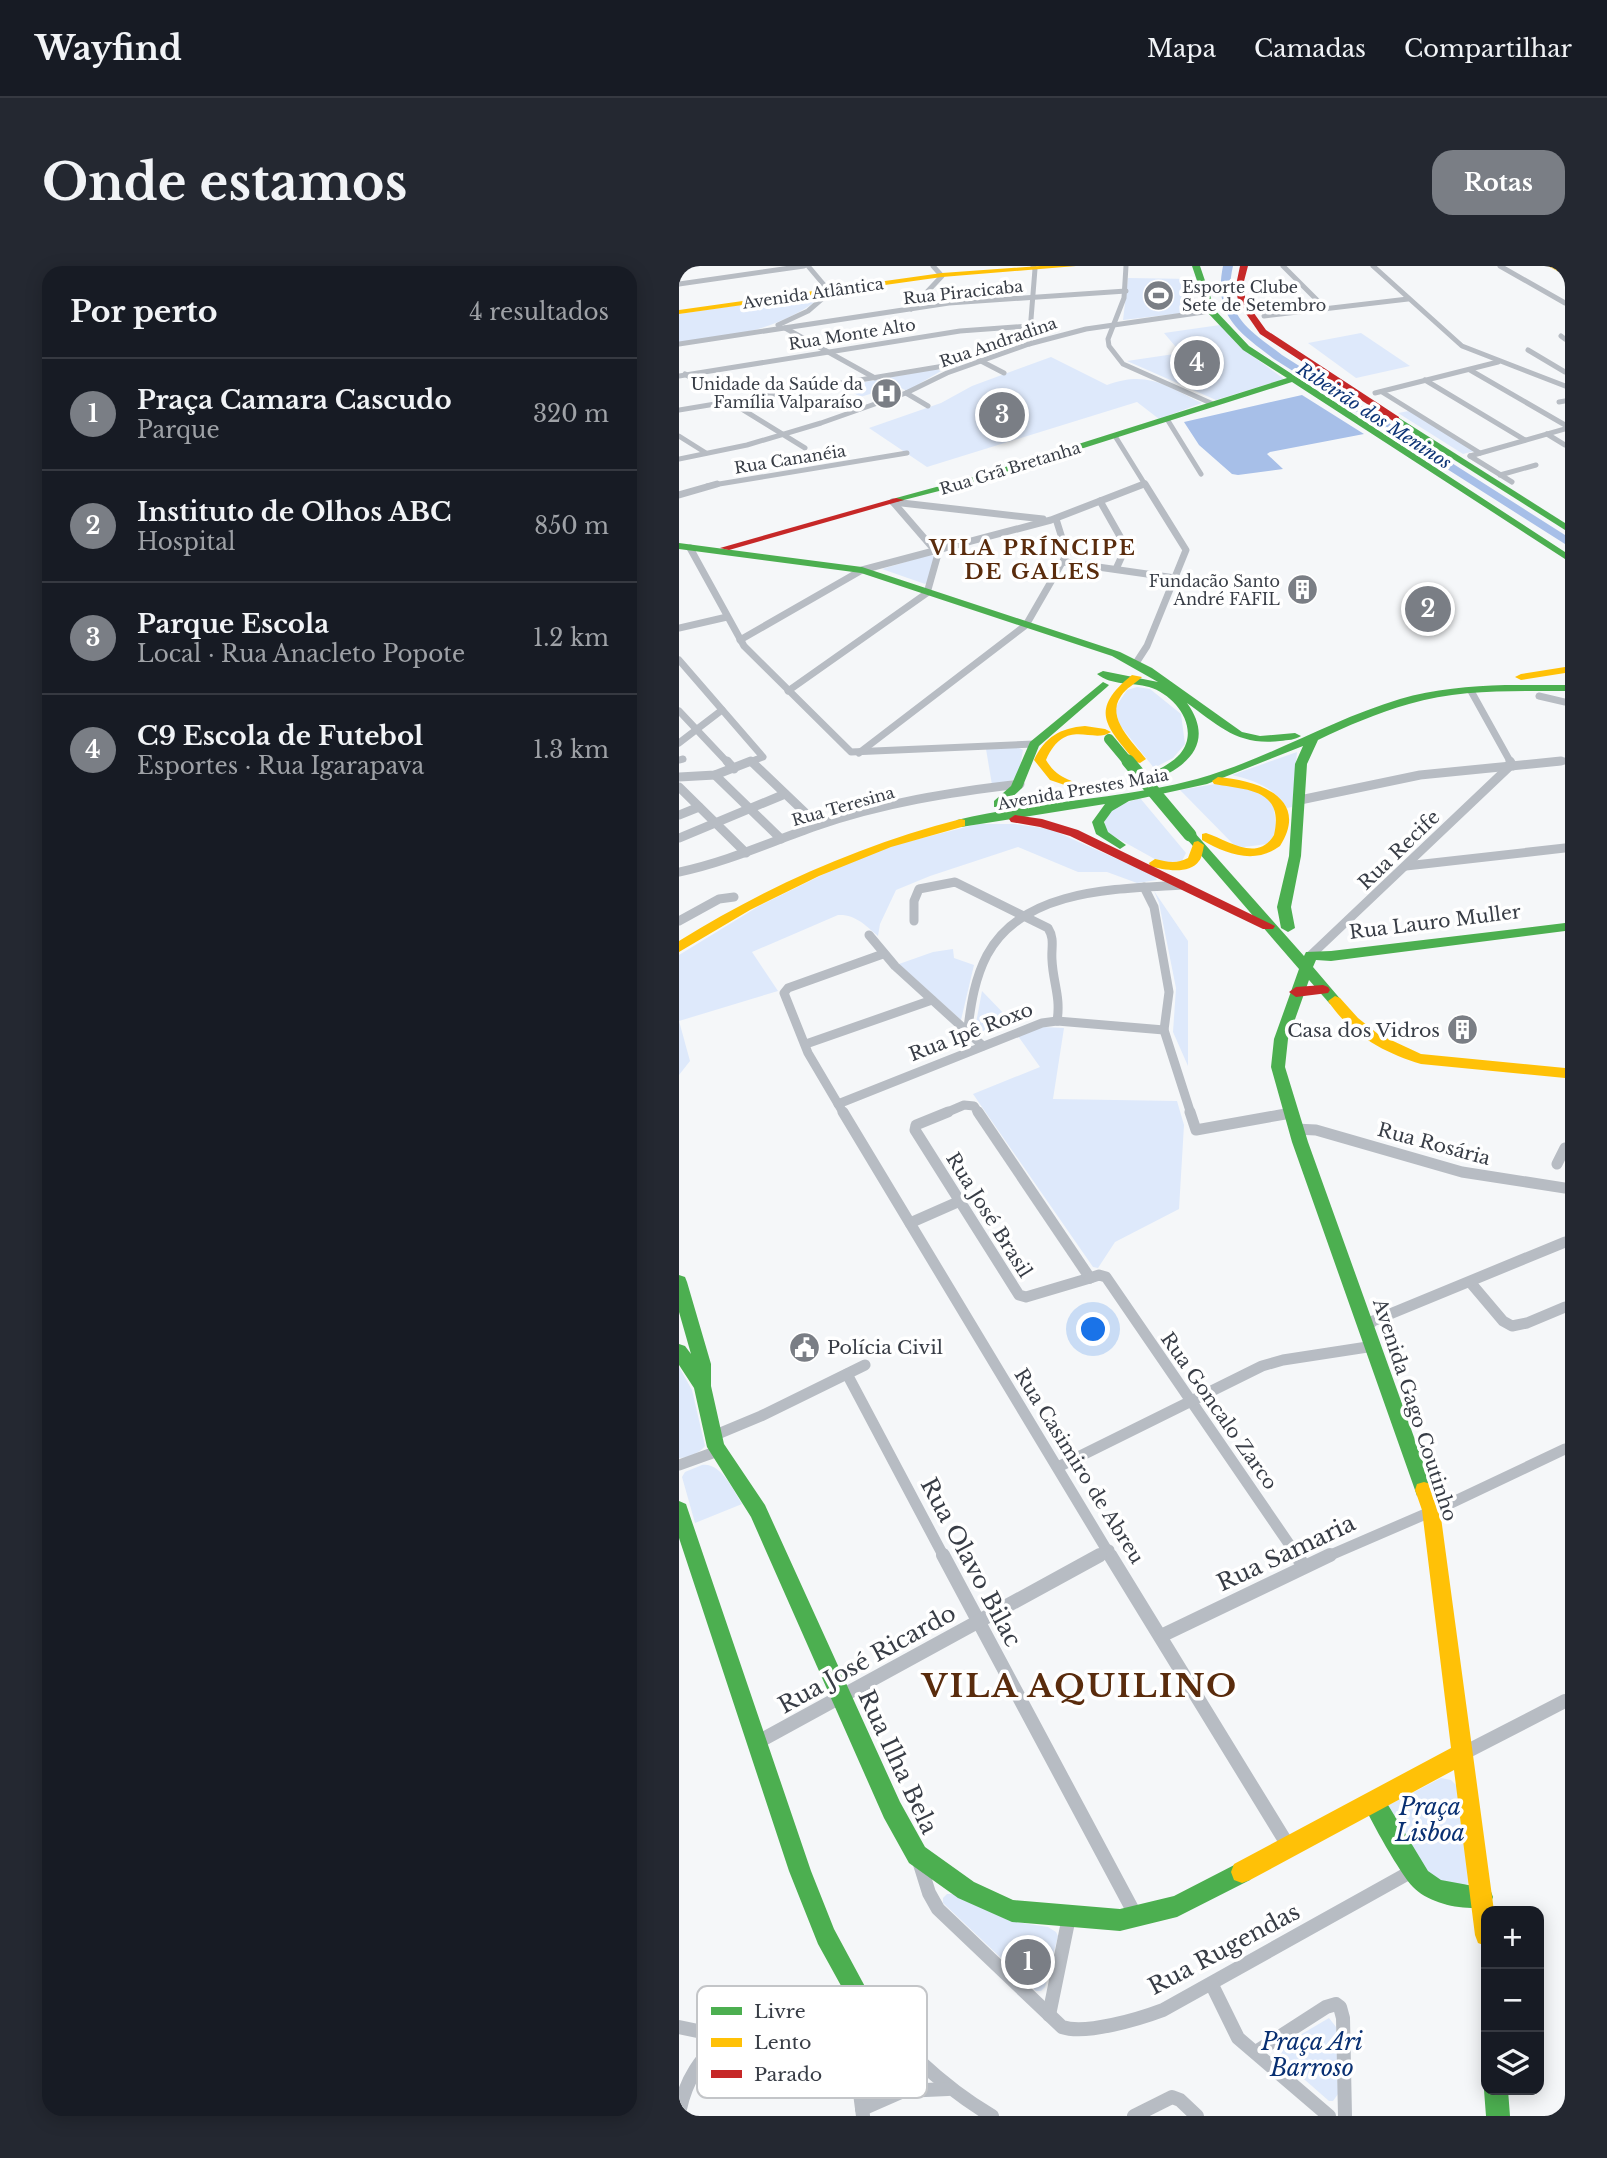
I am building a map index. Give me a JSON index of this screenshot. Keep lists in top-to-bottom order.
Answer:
{
  "streets": {
    "main road": [
      "Avenida Atlântica",
      "Rua Grã Bretanha",
      "Avenida Prestes Maia",
      "Rua Lauro Muller",
      "Avenida Gago Coutinho",
      "Rua Ilha Bela"
    ],
    "street": [
      "Rua Piracicaba",
      "Rua Monte Alto",
      "Rua Andradina",
      "Rua Cananéia",
      "Rua Teresina",
      "Rua Recife",
      "Rua Ipê Roxo",
      "Rua Rosária",
      "Rua José Brasil",
      "Rua Goncalo Zarco",
      "Rua Casimiro de Abreu",
      "Rua Samaria",
      "Rua Olavo Bilac",
      "Rua José Ricardo",
      "Rua Rugendas"
    ]
  },
  "crossings": [
    ["Rua Recife", "Rua Lauro Muller"],
    ["Rua Recife", "Avenida Gago Coutinho"],
    ["Rua Lauro Muller", "Avenida Gago Coutinho"],
    ["Rua Ipê Roxo", "Rua Rosária"],
    ["Rua Ipê Roxo", "Rua Casimiro de Abreu"],
    ["Rua Rosária", "Avenida Gago Coutinho"],
    ["Rua José Brasil", "Rua Goncalo Zarco"],
    ["Avenida Gago Coutinho", "Rua Samaria"],
    ["Rua Goncalo Zarco", "Rua Samaria"],
    ["Rua Casimiro de Abreu", "Rua Samaria"],
    ["Rua Casimiro de Abreu", "Rua José Ricardo"],
    ["Rua Casimiro de Abreu", "Rua Ilha Bela"],
    ["Rua Olavo Bilac", "Rua José Ricardo"],
    ["Rua Olavo Bilac", "Rua Ilha Bela"],
    ["Rua José Ricardo", "Rua Ilha Bela"],
    ["Rua Ilha Bela", "Rua Rugendas"]
  ],
  "districts": ["VILA PRÍNCIPE DE GALES", "VILA AQUILINO"],
  "water": ["Ribeirão dos Meninos"],
  "parks": ["Praça Lisboa", "Praça Ari Barroso"],
  "places": {
    "sports": ["Esporte Clube Sete de Setembro"],
    "hospital": ["Unidade da Saúde da Família Valparaíso"],
    "building": ["Fundação Santo André FAFIL", "Casa dos Vidros"],
    "public building": ["Polícia Civil"]
  },
  "legend": ["Livre", "Lento", "Parado"],
  "page": {
    "header": "Wayfind",
    "nav": ["Mapa", "Camadas", "Compartilhar"],
    "buttons": "Rotas",
    "title": "Onde estamos",
    "heading": ["Por perto", "4 resultados"],
    "pins": [
      "4",
      "3",
      "2",
      "1"
    ],
    "list": [
      {
        "mark": "1",
        "name": "Praça Camara Cascudo",
        "note": "Parque",
        "value": "320 m"
      },
      {
        "mark": "2",
        "name": "Instituto de Olhos ABC",
        "note": "Hospital",
        "value": "850 m"
      },
      {
        "mark": "3",
        "name": "Parque Escola",
        "note": "Local · Rua Anacleto Popote",
        "value": "1.2 km"
      },
      {
        "mark": "4",
        "name": "C9 Escola de Futebol",
        "note": "Esportes · Rua Igarapava",
        "value": "1.3 km"
      }
    ],
    "map_buttons": ["+", "−"]
  }
}
